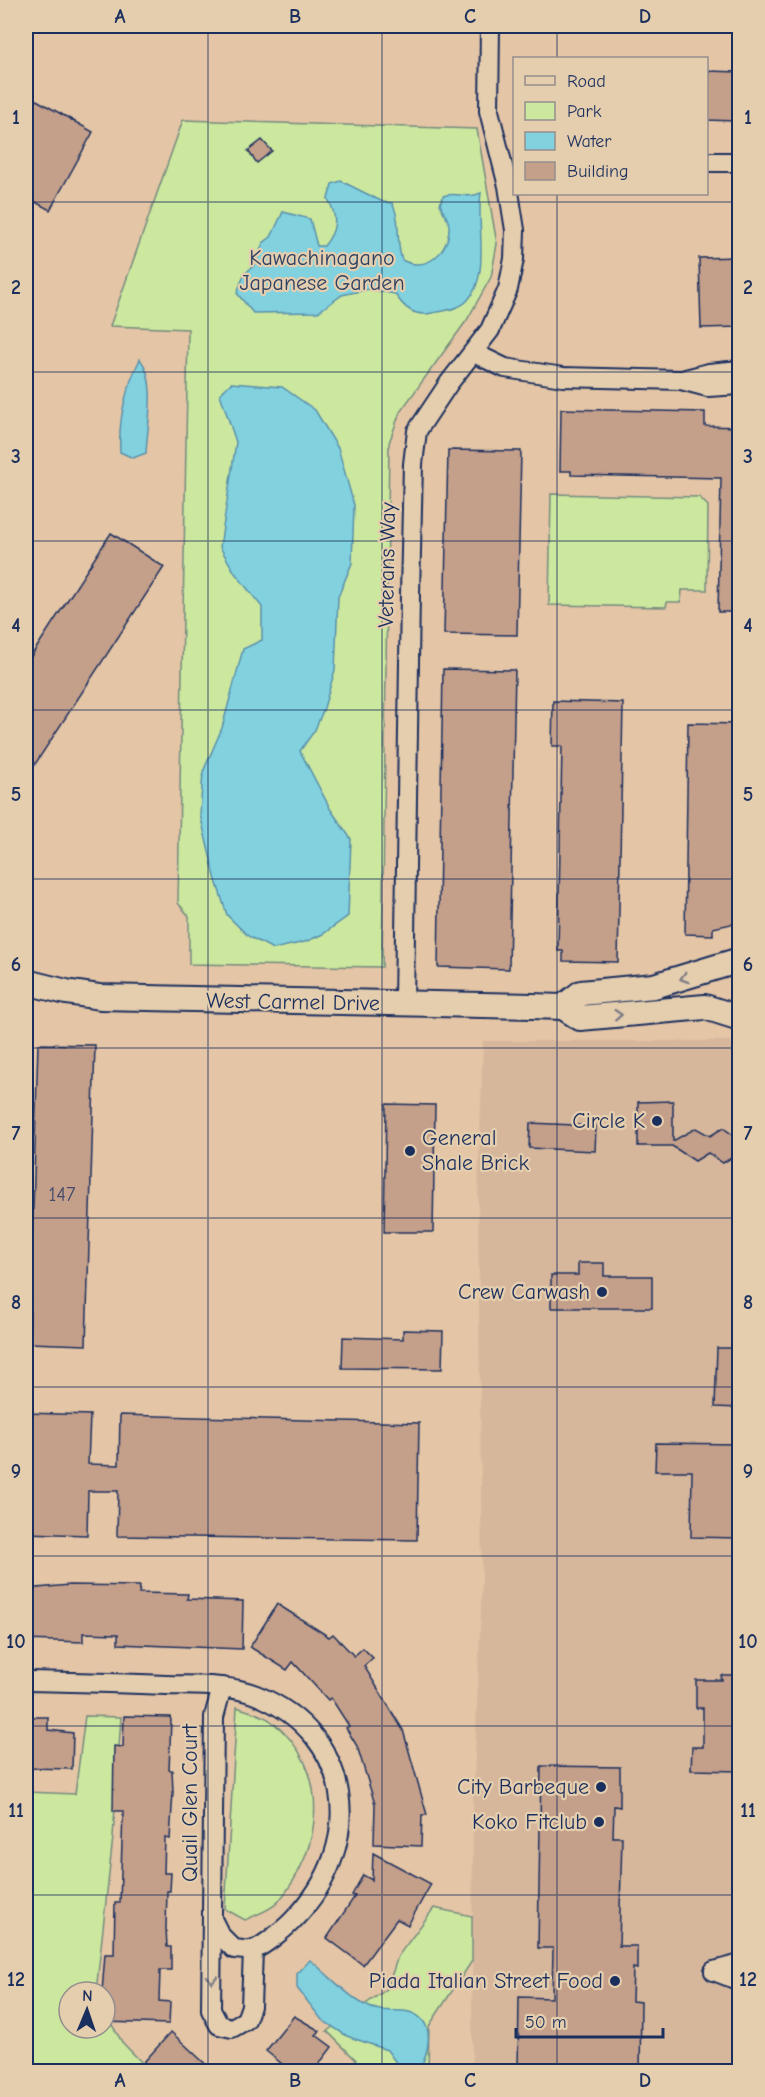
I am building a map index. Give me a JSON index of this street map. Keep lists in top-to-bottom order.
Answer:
{
  "streets": {
    "street": ["Veterans Way", "West Carmel Drive", "Quail Glen Court"]
  },
  "crossings": [
    ["Veterans Way", "West Carmel Drive"]
  ],
  "parks": ["Kawachinagano Japanese Garden"],
  "places": [
    "Circle K",
    "General Shale Brick",
    "Crew Carwash",
    "City Barbeque",
    "Koko Fitclub",
    "Piada Italian Street Food"
  ],
  "house_numbers": ["147"],
  "legend": [
    "Road",
    "Park",
    "Water",
    "Building"
  ],
  "scale_bar": "50 m",
  "north": "top",
  "grid": {
    "columns": [
      "A",
      "B",
      "C",
      "D"
    ],
    "rows": [
      "1",
      "2",
      "3",
      "4",
      "5",
      "6",
      "7",
      "8",
      "9",
      "10",
      "11",
      "12"
    ]
  }
}
